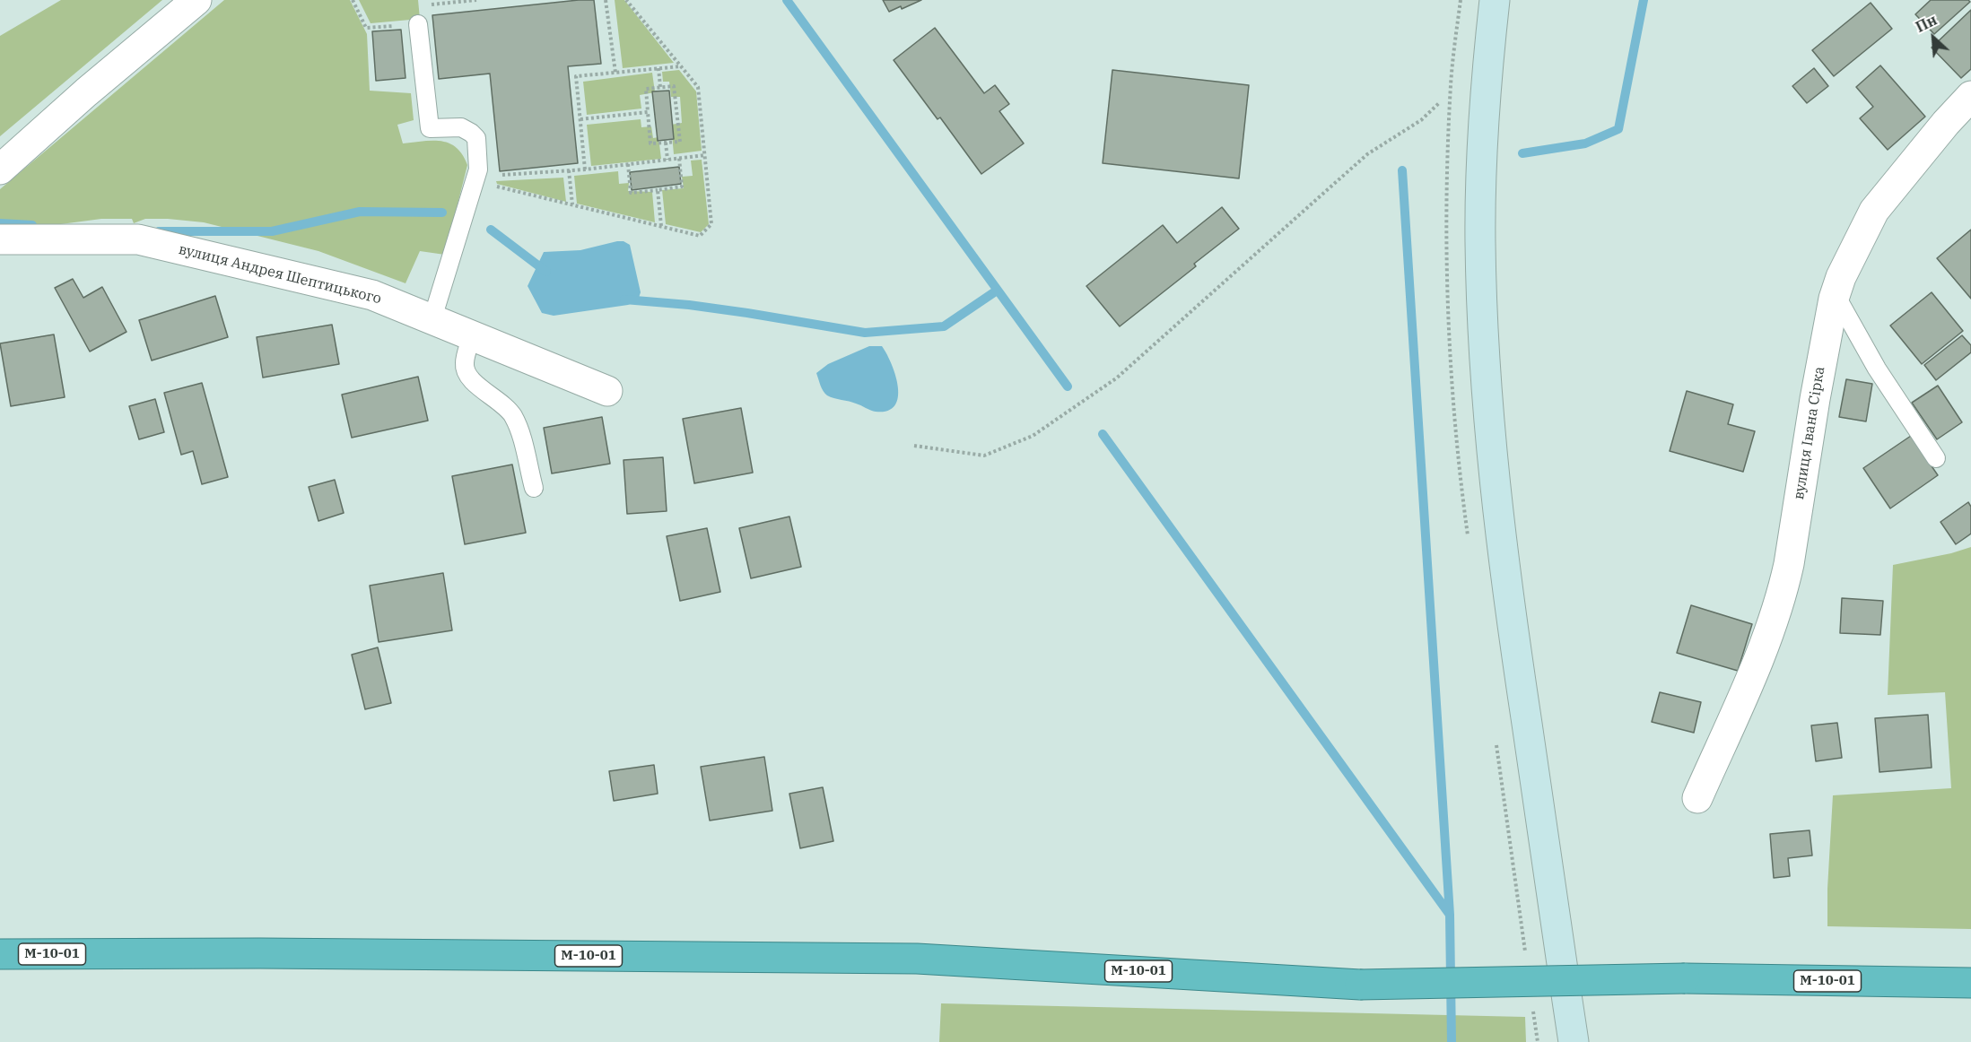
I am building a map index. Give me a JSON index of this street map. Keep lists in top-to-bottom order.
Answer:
{
  "streets": {
    "highway": ["М-10-01"],
    "street": ["вулиця Андрея Шептицького", "вулиця Івана Сірка"]
  },
  "north": "top left"
}
